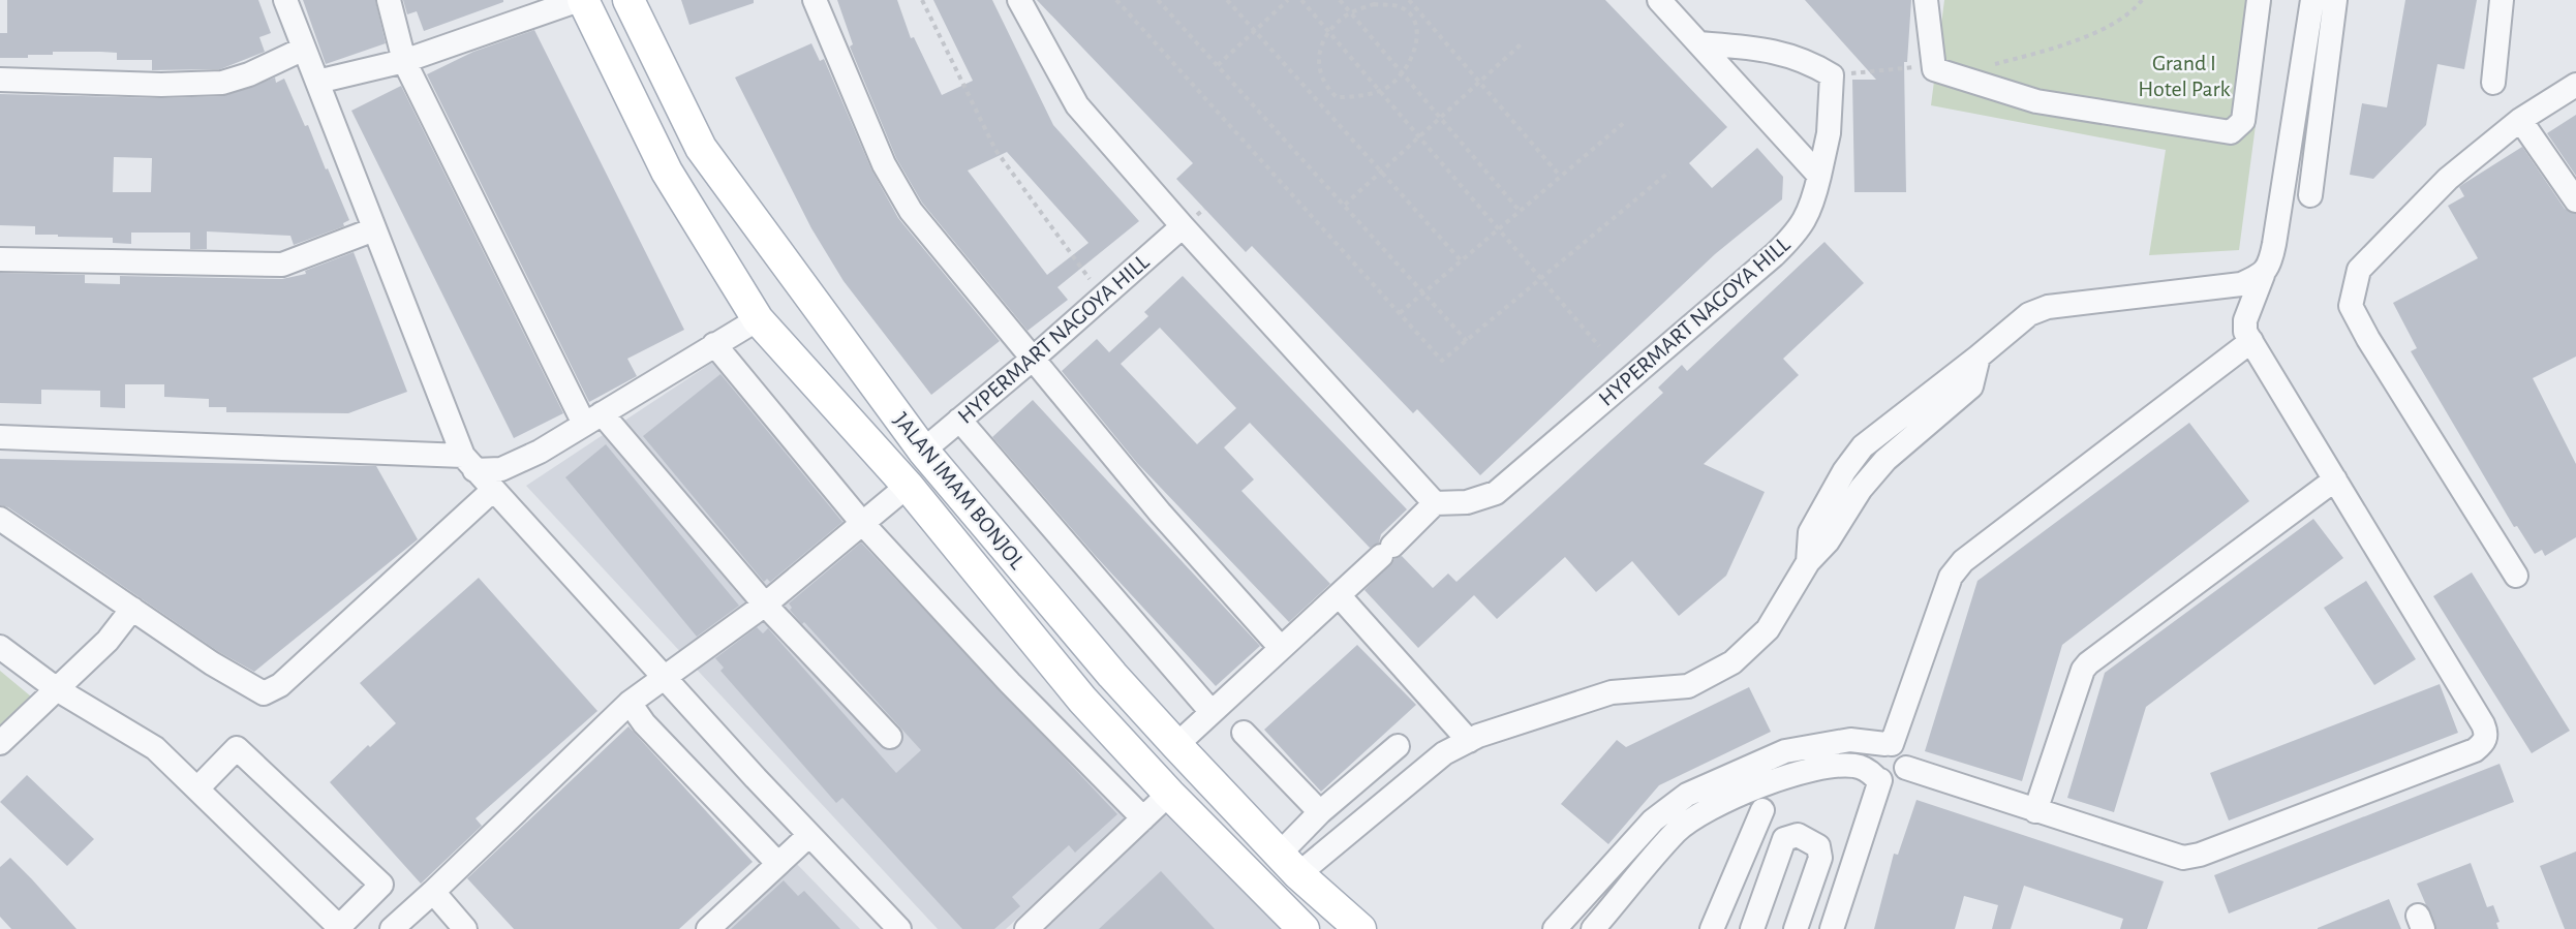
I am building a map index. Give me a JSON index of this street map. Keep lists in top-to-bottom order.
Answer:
{
  "streets": {
    "main road": ["JALAN IMAM BONJOL"],
    "street": ["HYPERMART NAGOYA HILL"]
  },
  "crossings": [
    ["HYPERMART NAGOYA HILL", "JALAN IMAM BONJOL"]
  ],
  "parks": ["Grand I Hotel Park"]
}
